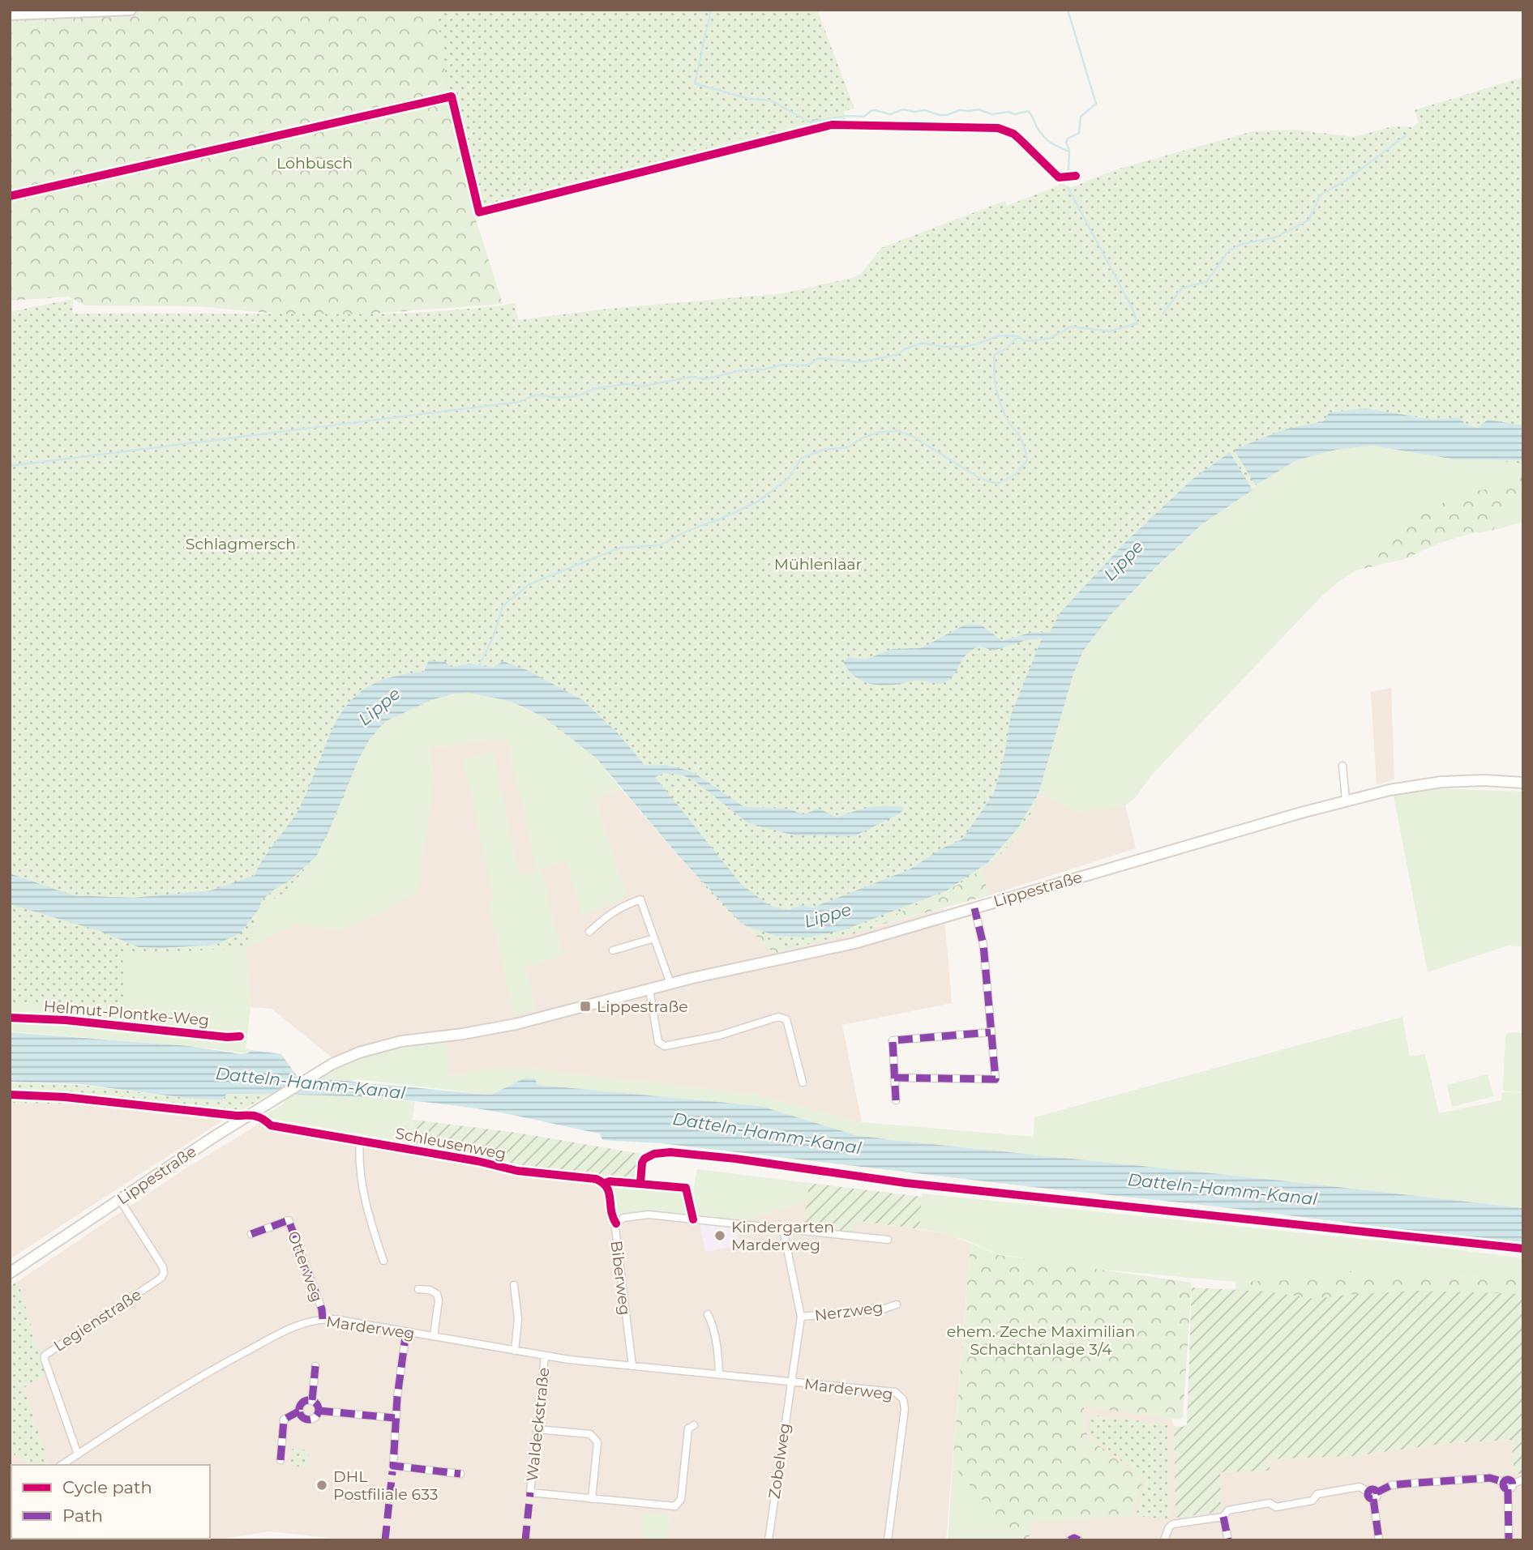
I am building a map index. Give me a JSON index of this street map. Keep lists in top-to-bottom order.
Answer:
{
  "streets": {
    "main road": ["Lippestraße"],
    "street": [
      "Schleusenweg",
      "Otterweg",
      "Biberweg",
      "Nerzweg",
      "Legienstraße",
      "Marderweg",
      "Waldeckstraße",
      "Zobelweg"
    ],
    "cycle path": ["Helmut-Plontke-Weg"]
  },
  "crossings": [
    ["Lippestraße", "Schleusenweg"],
    ["Lippestraße", "Legienstraße"],
    ["Schleusenweg", "Biberweg"],
    ["Otterweg", "Marderweg"],
    ["Biberweg", "Marderweg"],
    ["Legienstraße", "Marderweg"],
    ["Marderweg", "Waldeckstraße"],
    ["Marderweg", "Zobelweg"]
  ],
  "water": ["Lippe", "Datteln-Hamm-Kanal"],
  "parks": [
    "Lohbusch",
    "Schlagmersch",
    "Mühlenlaar",
    "ehem. Zeche Maximilian Schachtanlage 3/4"
  ],
  "places": {
    "transit": ["Lippestraße"],
    "other": ["Kindergarten Marderweg", "DHL Postfiliale 633"]
  },
  "legend": ["Cycle path", "Path"]
}
